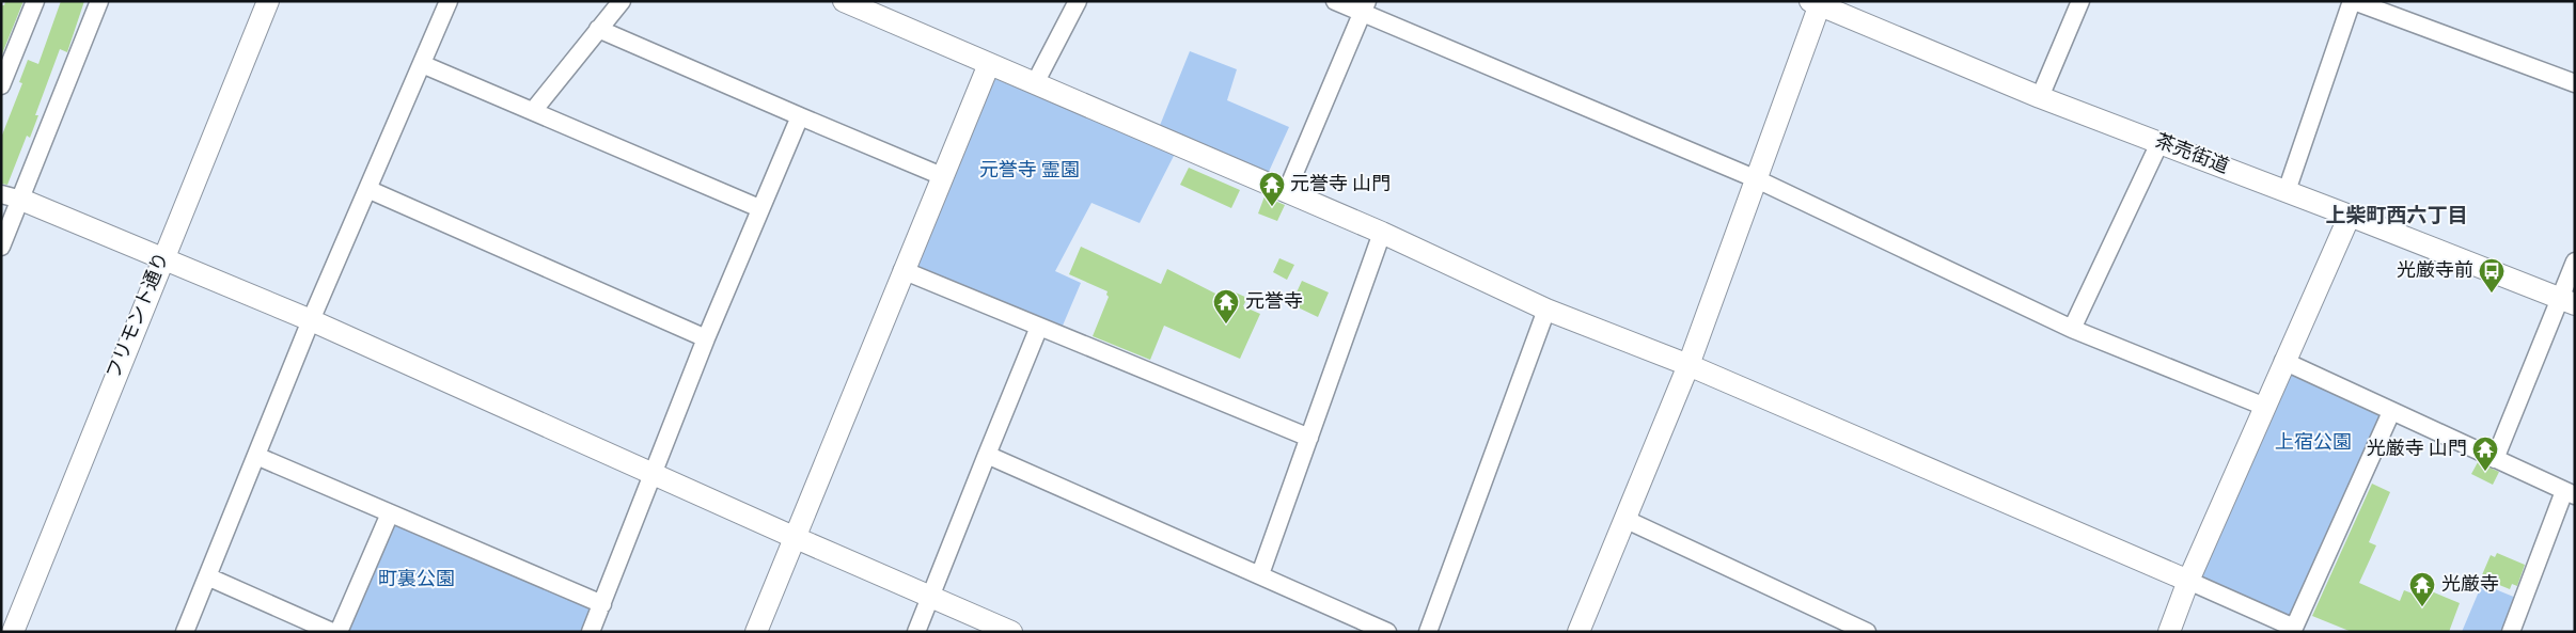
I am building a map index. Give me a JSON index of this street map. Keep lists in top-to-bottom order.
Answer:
{
  "streets": {
    "street": ["茶売街道", "フリモント通り"]
  },
  "districts": ["上柴町西六丁目"],
  "parks": ["元誉寺 霊園", "上宿公園", "町裏公園"],
  "places": {
    "temple": [
      "元誉寺 山門",
      "元誉寺",
      "光厳寺 山門",
      "光厳寺"
    ],
    "bus stop": ["光厳寺前"]
  }
}
